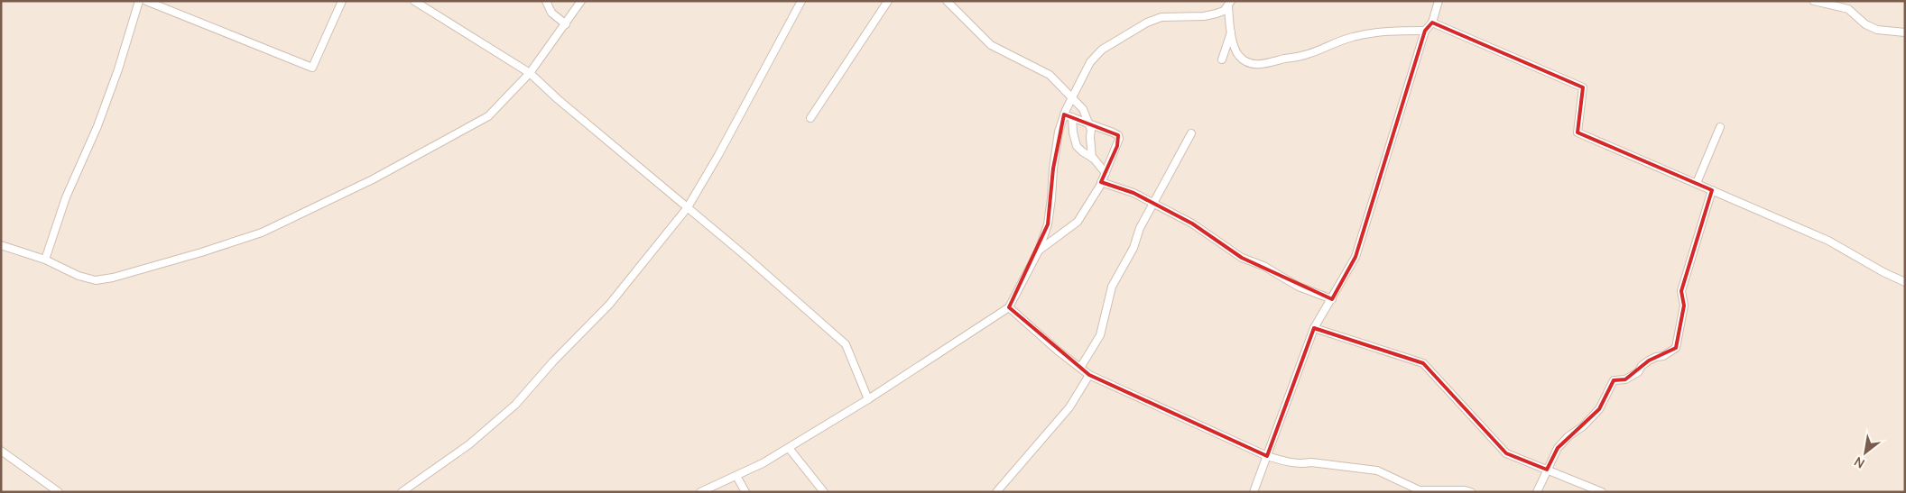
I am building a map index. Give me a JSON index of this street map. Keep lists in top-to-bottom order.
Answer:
{
  "north": "bottom left"
}
